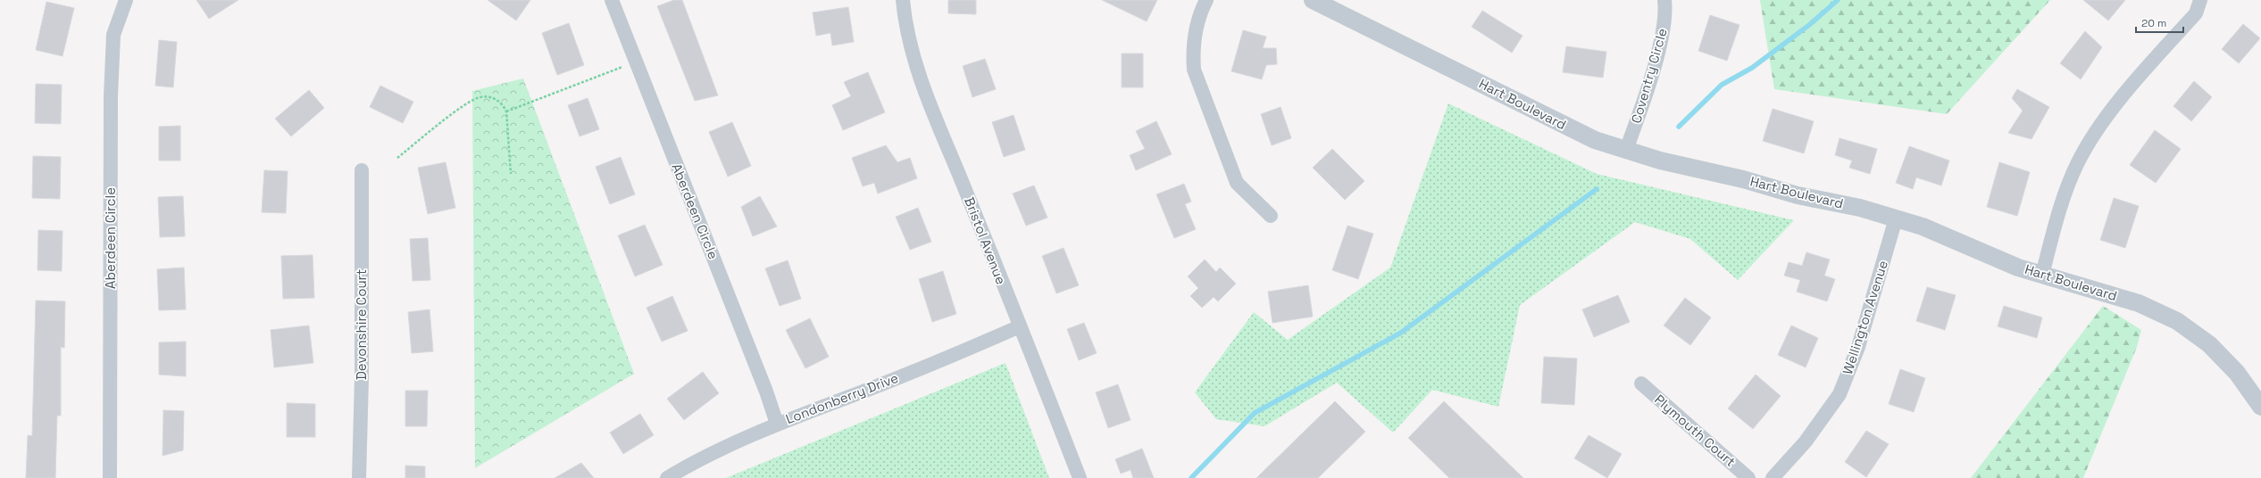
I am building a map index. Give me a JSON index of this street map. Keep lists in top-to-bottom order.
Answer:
{
  "streets": {
    "street": [
      "Coventry Circle",
      "Hart Boulevard",
      "Aberdeen Circle",
      "Bristol Avenue",
      "Wellington Avenue",
      "Devonshire Court",
      "Londonberry Drive",
      "Plymouth Court"
    ]
  },
  "crossings": [
    ["Coventry Circle", "Hart Boulevard"],
    ["Hart Boulevard", "Wellington Avenue"],
    ["Aberdeen Circle", "Londonberry Drive"],
    ["Bristol Avenue", "Londonberry Drive"]
  ],
  "scale_bar": "20 m"
}
